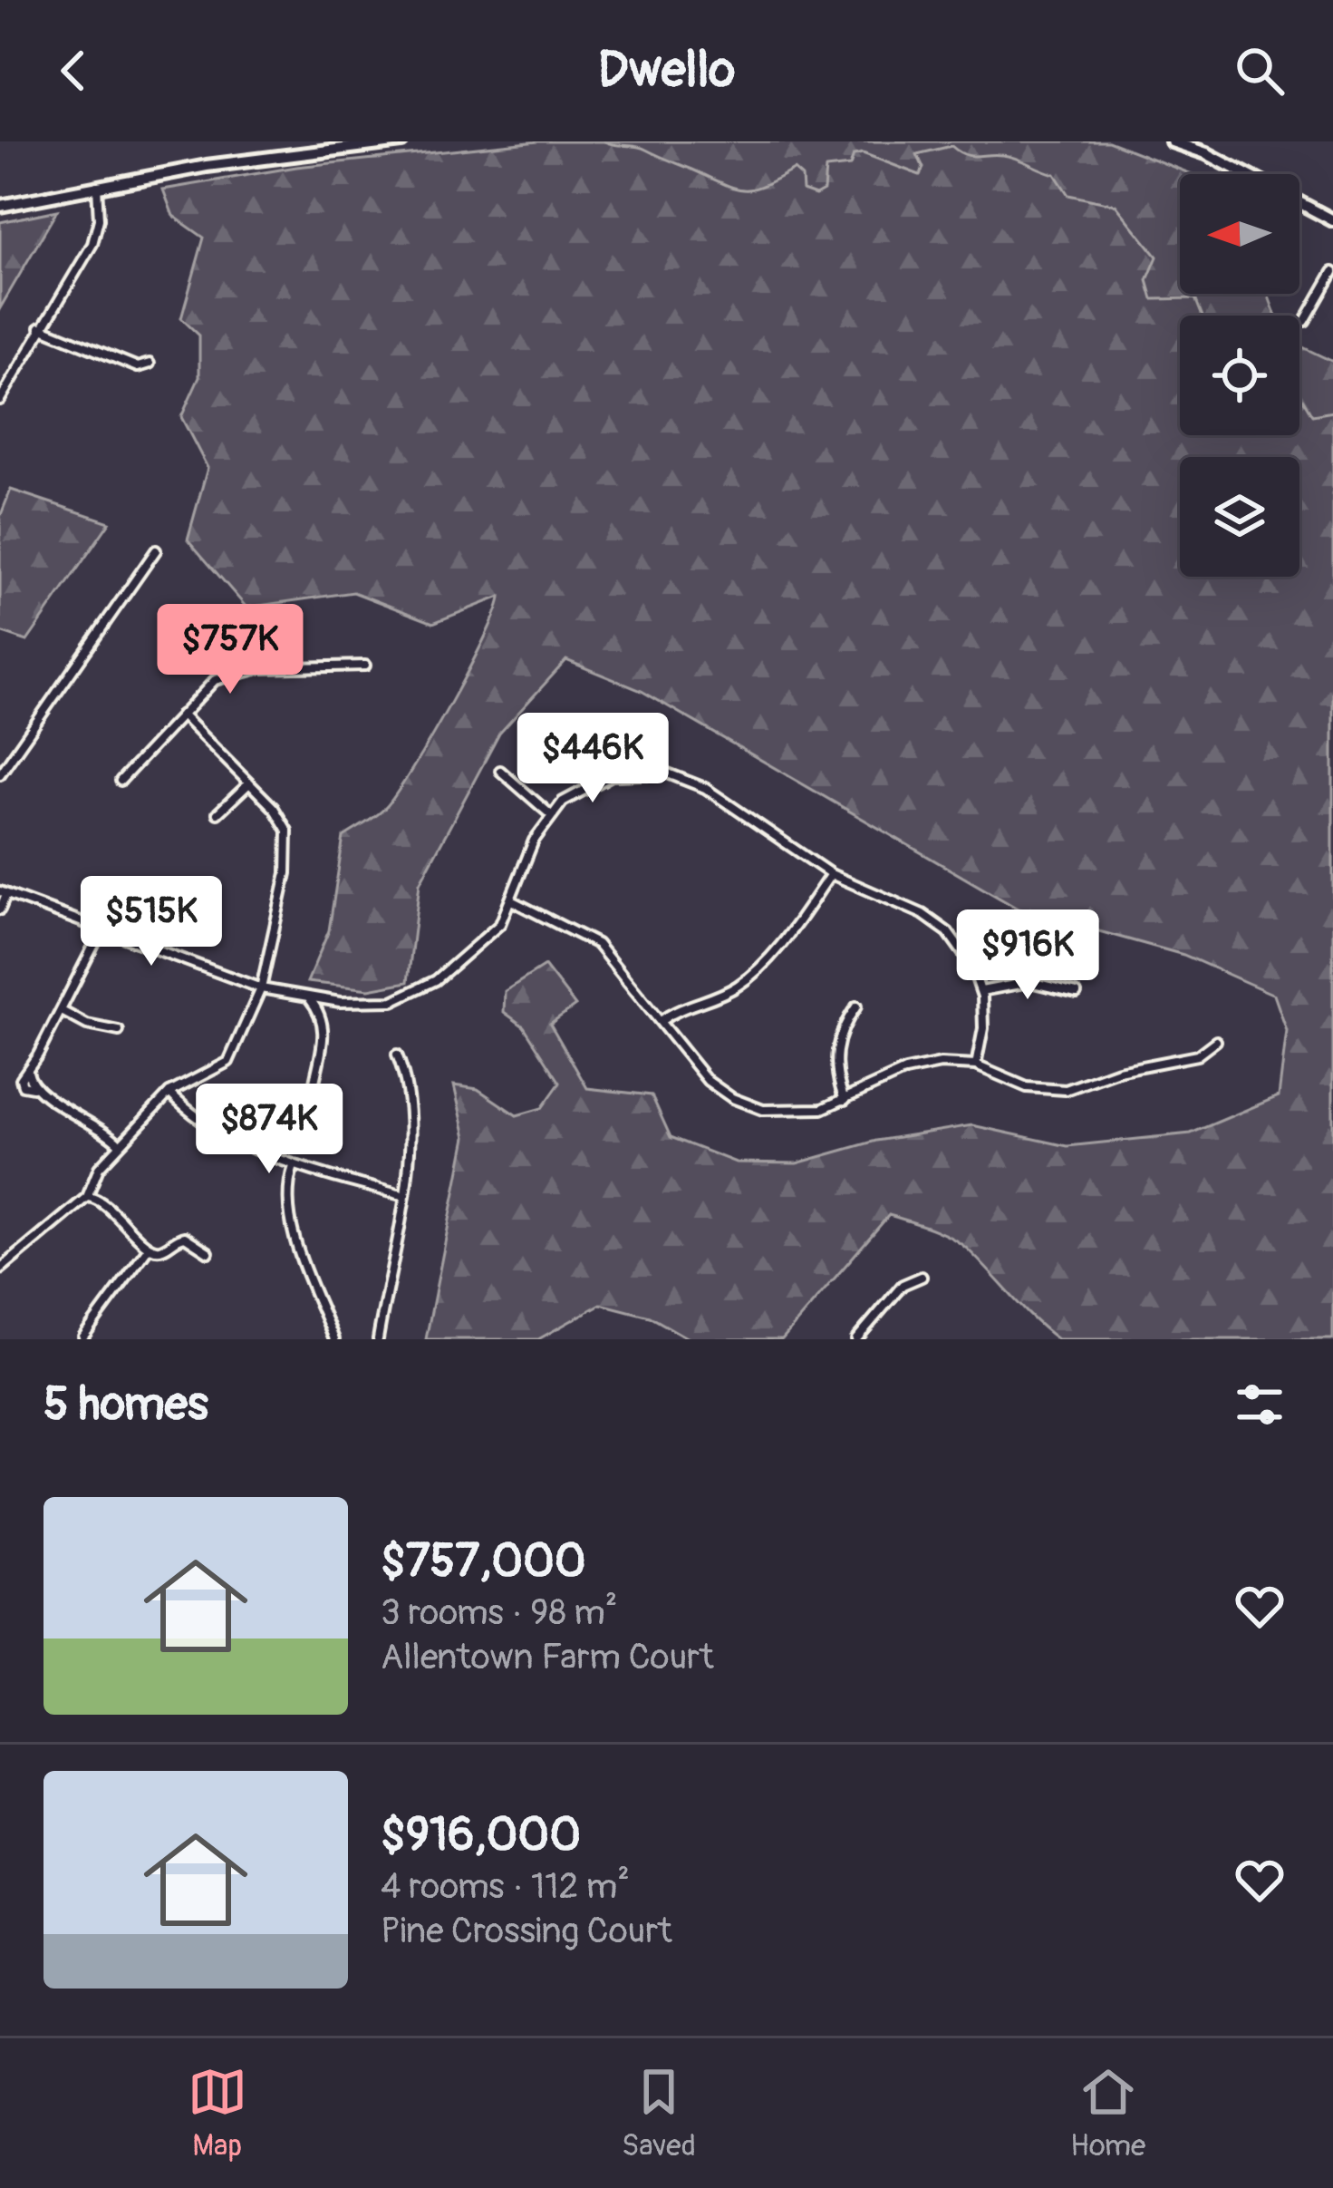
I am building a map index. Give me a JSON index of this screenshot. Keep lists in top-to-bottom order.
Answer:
{
  "north": "left",
  "page": {
    "header": "Dwello",
    "price": [
      "$757K",
      "$446K",
      "$515K",
      "$916K",
      "$874K"
    ],
    "heading": "5 homes",
    "list": [
      {
        "name": "$757,000",
        "note": "3 rooms · 98 m² · Allentown Farm Court"
      },
      {
        "name": "$916,000",
        "note": "4 rooms · 112 m² · Pine Crossing Court"
      }
    ],
    "tabs": ["Map", "Saved", "Home"]
  }
}
